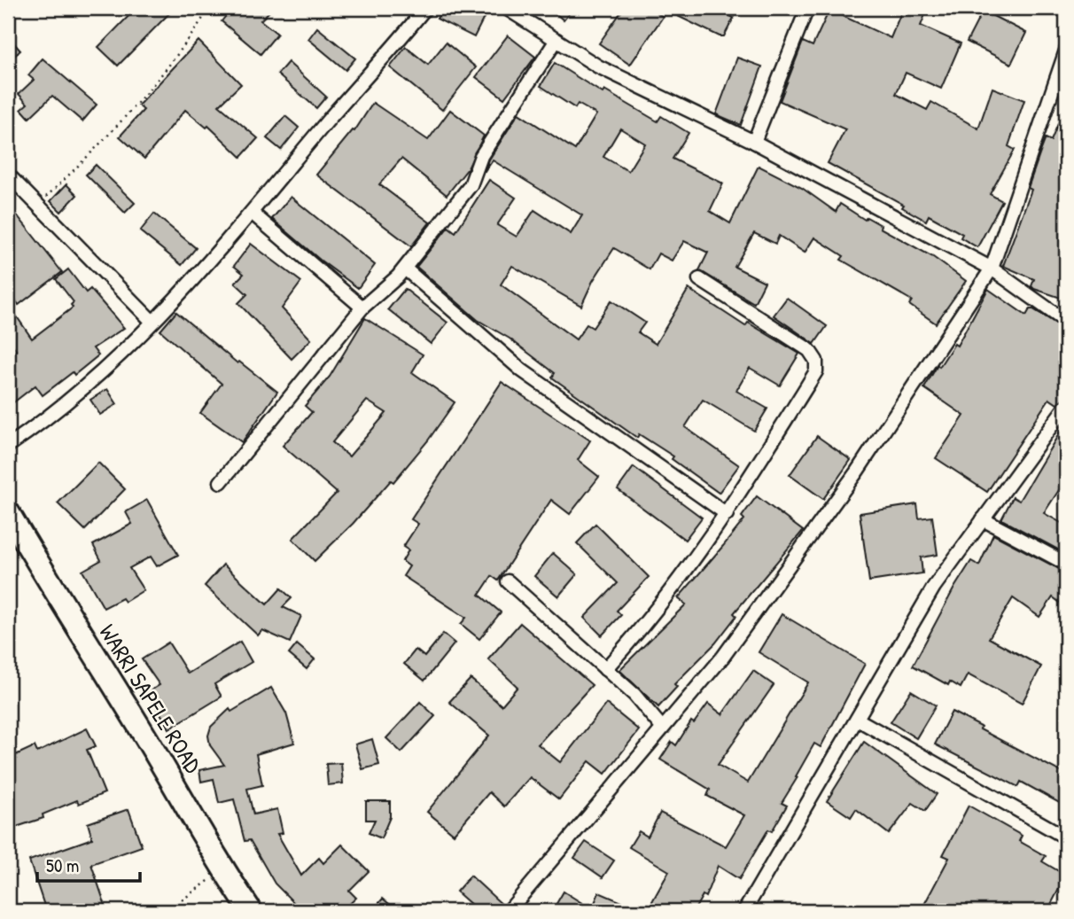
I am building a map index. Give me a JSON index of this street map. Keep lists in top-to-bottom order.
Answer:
{
  "streets": {
    "highway": ["WARRI SAPELE ROAD"]
  },
  "scale_bar": "50 m"
}
